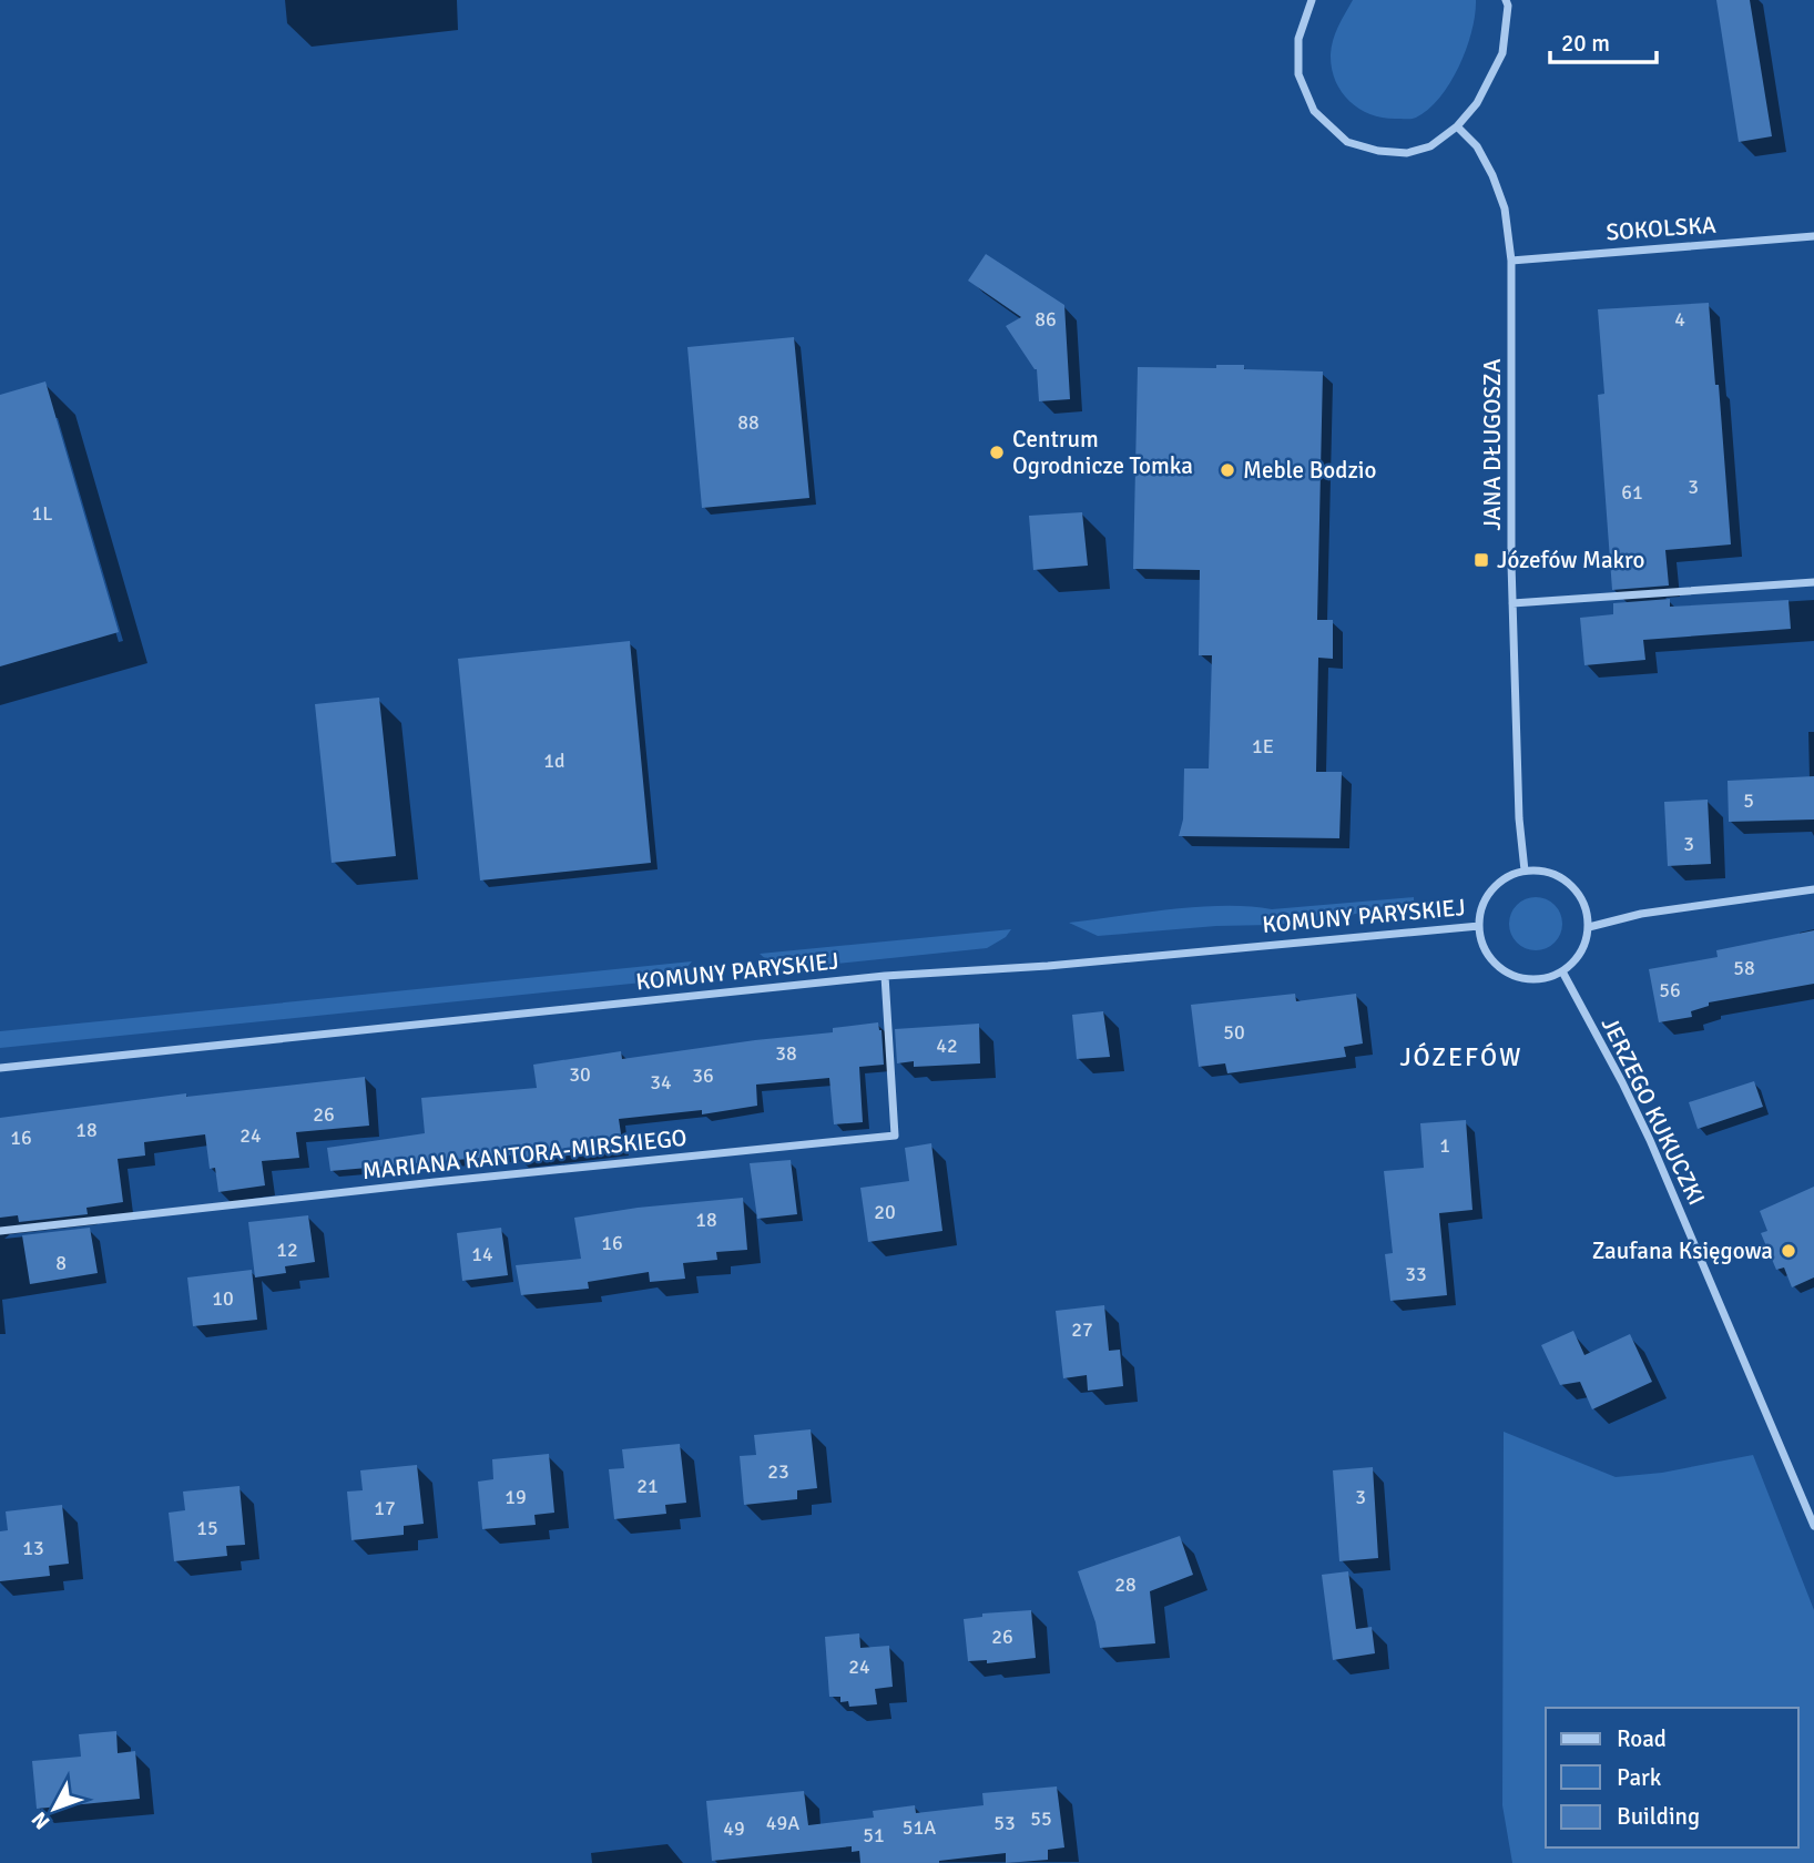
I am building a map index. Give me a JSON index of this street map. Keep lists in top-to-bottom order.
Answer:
{
  "streets": {
    "street": [
      "SOKOLSKA",
      "JANA DŁUGOSZA",
      "KOMUNY PARYSKIEJ",
      "JERZEGO KUKUCZKI",
      "MARIANA KANTORA-MIRSKIEGO"
    ]
  },
  "crossings": [
    ["SOKOLSKA", "JANA DŁUGOSZA"],
    ["JANA DŁUGOSZA", "KOMUNY PARYSKIEJ"],
    ["JANA DŁUGOSZA", "JERZEGO KUKUCZKI"],
    ["KOMUNY PARYSKIEJ", "JERZEGO KUKUCZKI"],
    ["KOMUNY PARYSKIEJ", "MARIANA KANTORA-MIRSKIEGO"]
  ],
  "districts": ["JÓZEFÓW"],
  "places": {
    "other": ["Centrum Ogrodnicze Tomka", "Meble Bodzio", "Zaufana Księgowa"],
    "transit": ["Józefów Makro"]
  },
  "house_numbers": [
    "86",
    "4",
    "88",
    "3",
    "61",
    "1L",
    "1E",
    "1d",
    "5",
    "3",
    "58",
    "56",
    "50",
    "42",
    "38",
    "30",
    "36",
    "34",
    "26",
    "18",
    "24",
    "16",
    "1",
    "20",
    "18",
    "16",
    "12",
    "14",
    "8",
    "33",
    "10",
    "27",
    "23",
    "21",
    "19",
    "3",
    "17",
    "15",
    "13",
    "28",
    "26",
    "24",
    "55",
    "49A",
    "53",
    "51A",
    "49",
    "51"
  ],
  "legend": ["Road", "Park", "Building"],
  "scale_bar": "20 m",
  "north": "bottom left"
}
